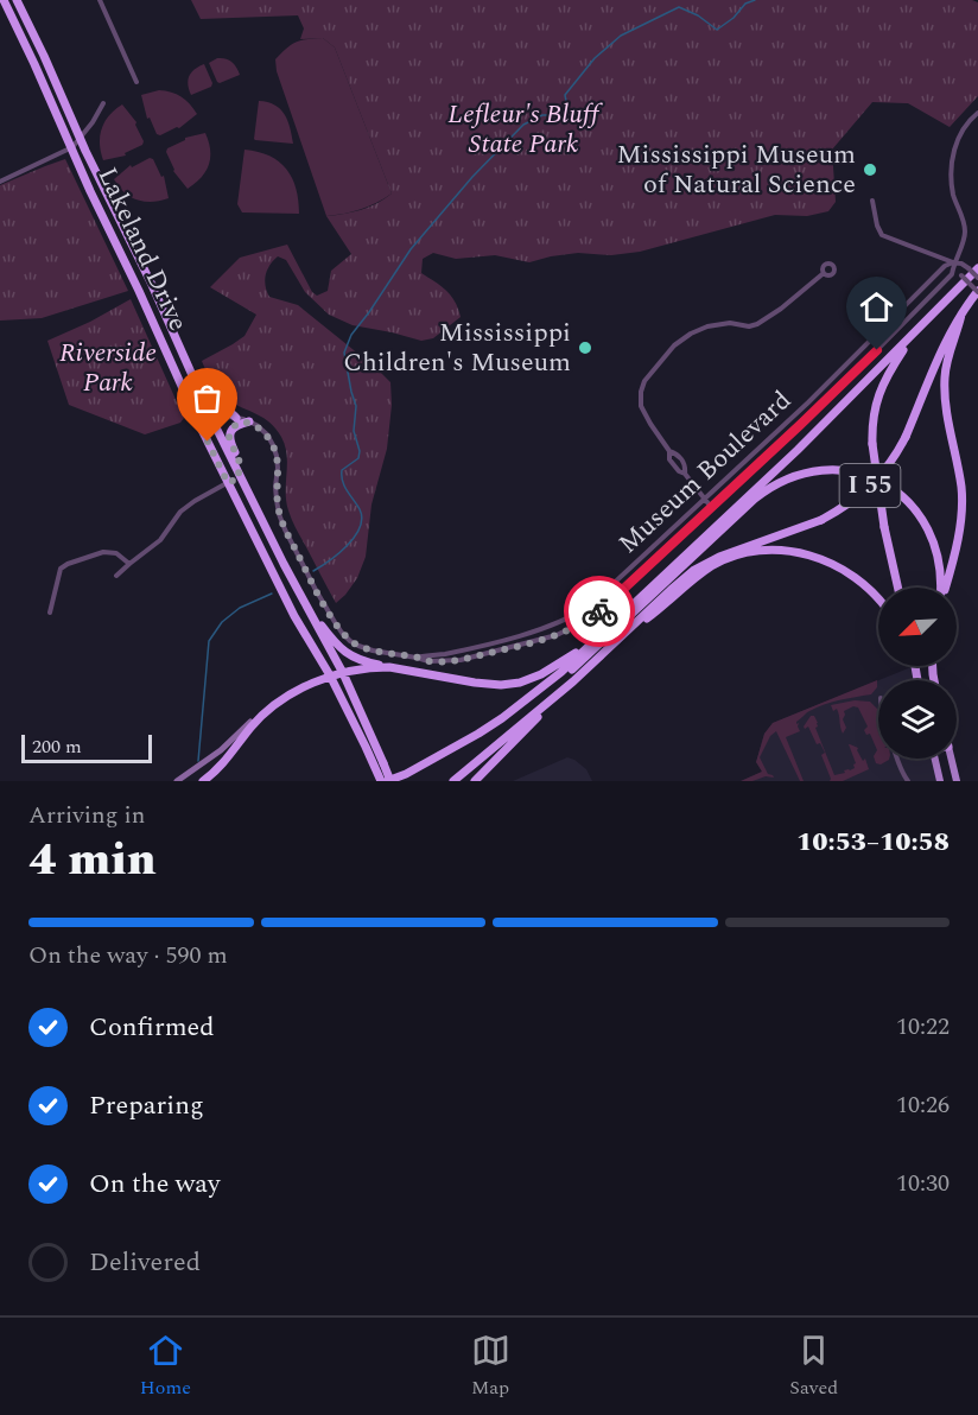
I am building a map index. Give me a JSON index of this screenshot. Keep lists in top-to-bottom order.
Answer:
{
  "streets": {
    "highway": ["Lakeland Drive", "I 55"],
    "street": ["Museum Boulevard"]
  },
  "crossings": [
    ["Lakeland Drive", "I 55"]
  ],
  "parks": ["Lefleur's Bluff State Park", "Riverside Park"],
  "places": ["Mississippi Museum of Natural Science", "Mississippi Children's Museum"],
  "scale_bar": "200 m",
  "north": "bottom left",
  "page": {
    "scale": "200 m",
    "heading": ["4 min", "Arriving in", "10:53–10:58"],
    "bar": "On the way · 590 m",
    "list": [
      ["Confirmed", "10:22"],
      ["Preparing", "10:26"],
      ["On the way", "10:30"],
      "Delivered"
    ],
    "tabs": ["Home", "Map", "Saved"]
  }
}
